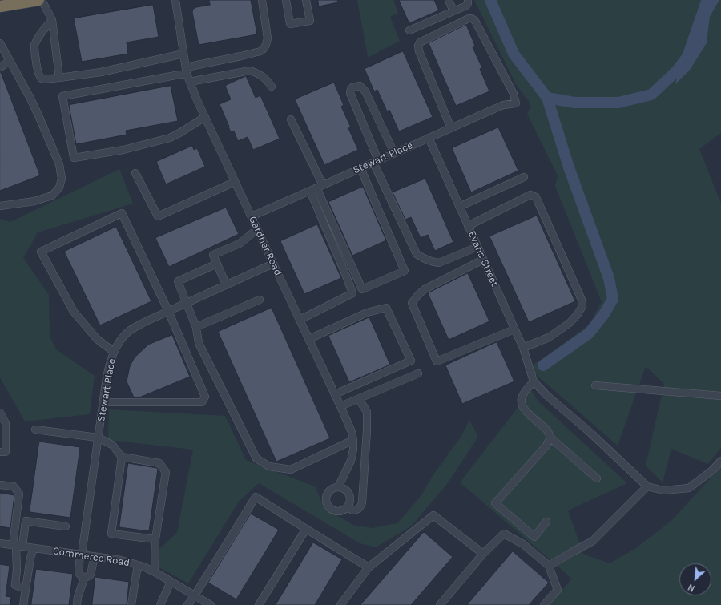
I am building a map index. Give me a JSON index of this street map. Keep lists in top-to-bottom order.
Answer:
{
  "streets": {
    "street": [
      "Stewart Place",
      "Gardner Road",
      "Evans Street",
      "Commerce Road"
    ]
  },
  "crossings": [
    ["Stewart Place", "Gardner Road"],
    ["Stewart Place", "Evans Street"],
    ["Stewart Place", "Commerce Road"]
  ],
  "north": "bottom left"
}
